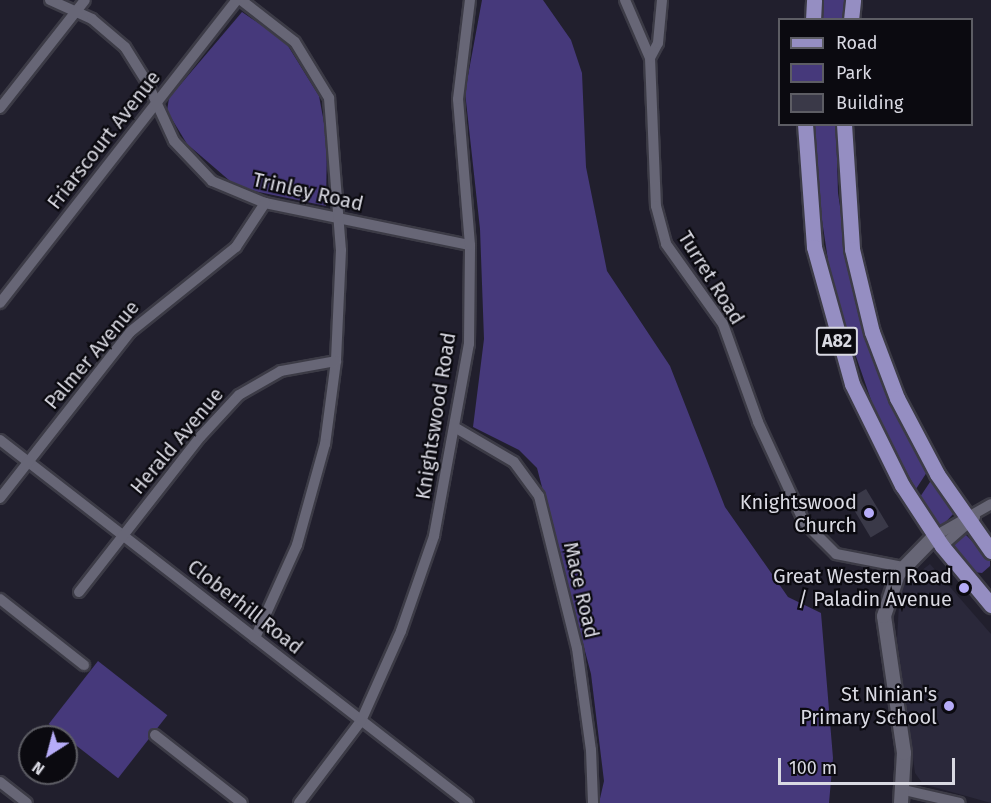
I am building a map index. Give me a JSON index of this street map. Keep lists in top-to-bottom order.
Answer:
{
  "streets": {
    "main road": ["A82"],
    "street": [
      "Friarscourt Avenue",
      "Trinley Road",
      "Turret Road",
      "Palmer Avenue",
      "Knightswood Road",
      "Herald Avenue",
      "Mace Road",
      "Cloberhill Road"
    ]
  },
  "crossings": [
    ["Friarscourt Avenue", "Trinley Road"],
    ["Trinley Road", "Palmer Avenue"],
    ["Trinley Road", "Knightswood Road"],
    ["Palmer Avenue", "Cloberhill Road"],
    ["Knightswood Road", "Mace Road"],
    ["Knightswood Road", "Cloberhill Road"],
    ["Herald Avenue", "Cloberhill Road"]
  ],
  "places": ["Knightswood Church", "Great Western Road / Paladin Avenue", "St Ninian's Primary School"],
  "legend": ["Road", "Park", "Building"],
  "scale_bar": "100 m",
  "north": "bottom left"
}
